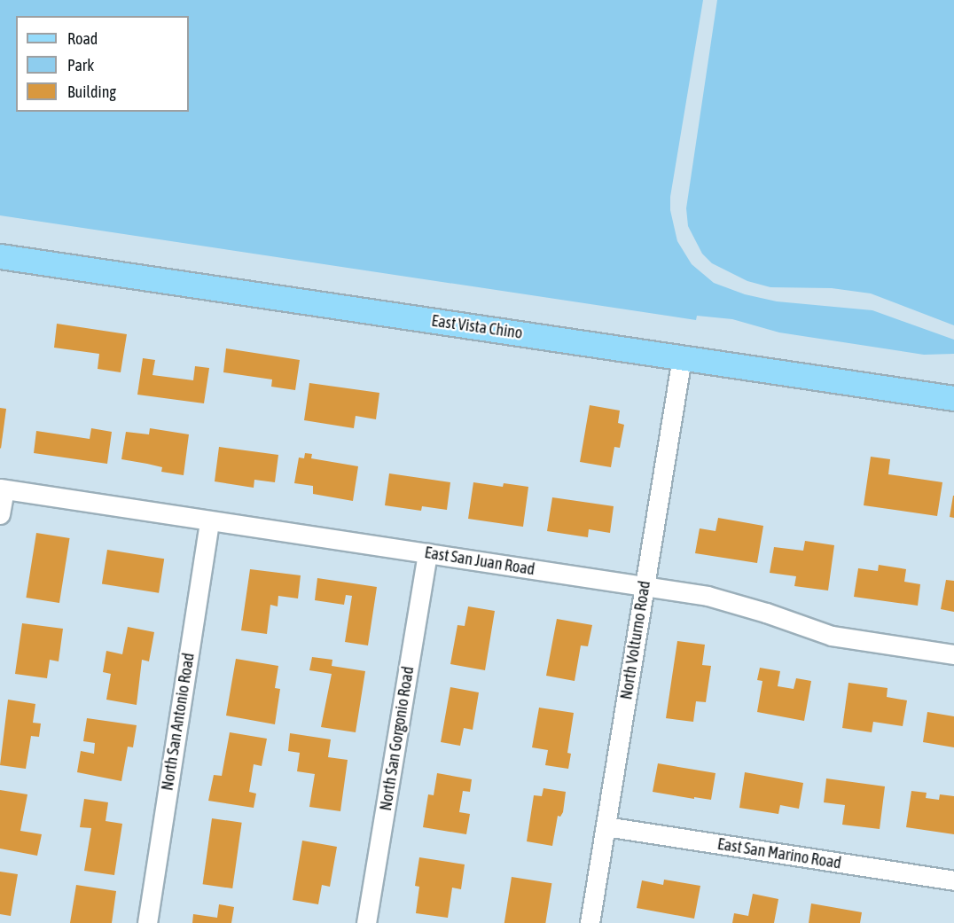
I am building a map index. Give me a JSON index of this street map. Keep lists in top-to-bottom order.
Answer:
{
  "streets": {
    "main road": ["East Vista Chino"],
    "street": [
      "East San Juan Road",
      "North Volturno Road",
      "North San Antonio Road",
      "North San Gorgonio Road",
      "East San Marino Road"
    ]
  },
  "crossings": [
    ["East Vista Chino", "North Volturno Road"],
    ["East San Juan Road", "North Volturno Road"],
    ["East San Juan Road", "North San Antonio Road"],
    ["East San Juan Road", "North San Gorgonio Road"],
    ["North Volturno Road", "East San Marino Road"]
  ],
  "legend": ["Road", "Park", "Building"]
}
